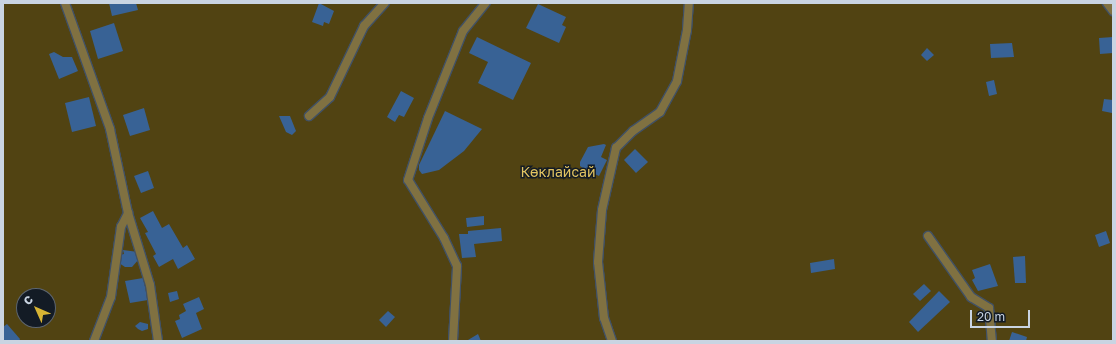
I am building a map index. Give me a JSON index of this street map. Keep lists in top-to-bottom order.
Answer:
{
  "parks": ["Көклайсай"],
  "scale_bar": "20 m",
  "north": "top left"
}
